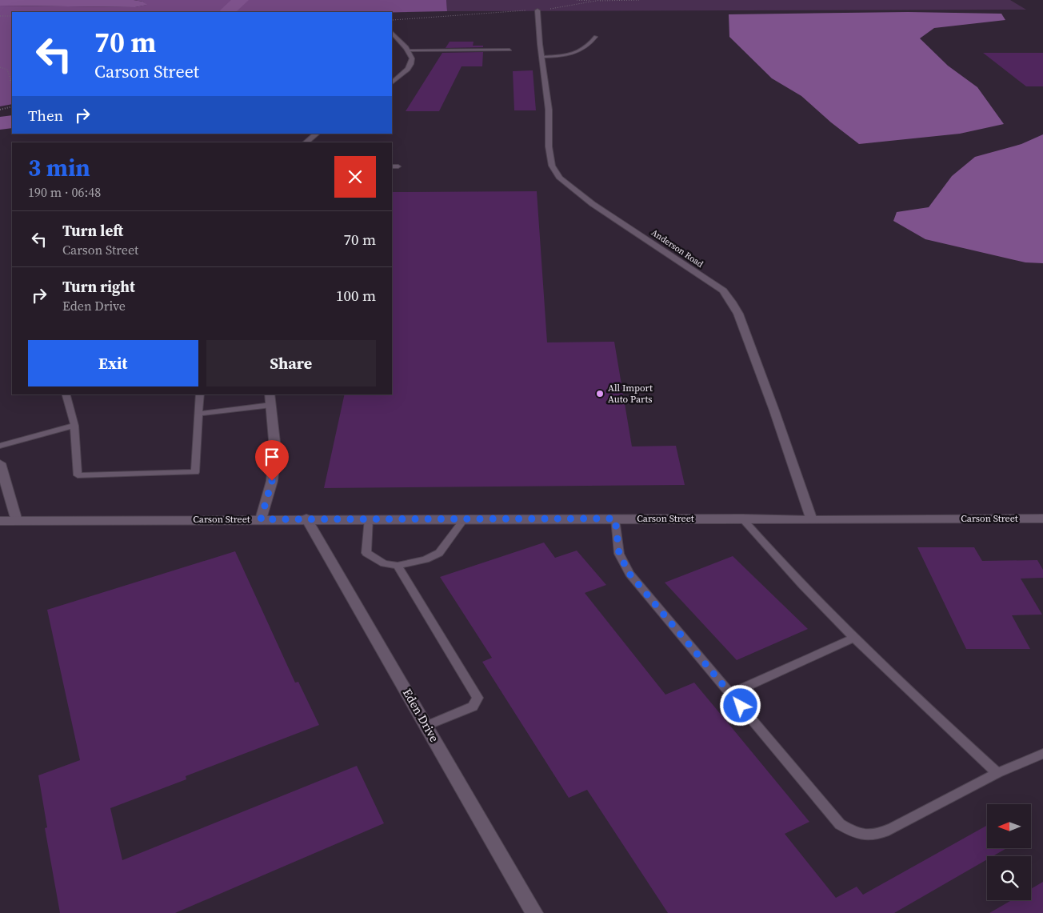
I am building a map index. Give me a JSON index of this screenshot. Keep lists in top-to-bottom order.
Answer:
{
  "streets": {
    "street": ["Anderson Road", "Carson Street", "Eden Drive"]
  },
  "crossings": [
    ["Anderson Road", "Carson Street"],
    ["Carson Street", "Eden Drive"]
  ],
  "places": ["All Import Auto Parts"],
  "north": "left",
  "page": {
    "turn": ["70 m", "Carson Street"],
    "then": "Then",
    "heading": ["3 min", "190 m · 06:48"],
    "list": [
      {
        "name": "Turn left",
        "note": "Carson Street",
        "value": "70 m"
      },
      {
        "name": "Turn right",
        "note": "Eden Drive",
        "value": "100 m"
      }
    ],
    "buttons": ["Exit", "Share"]
  }
}
